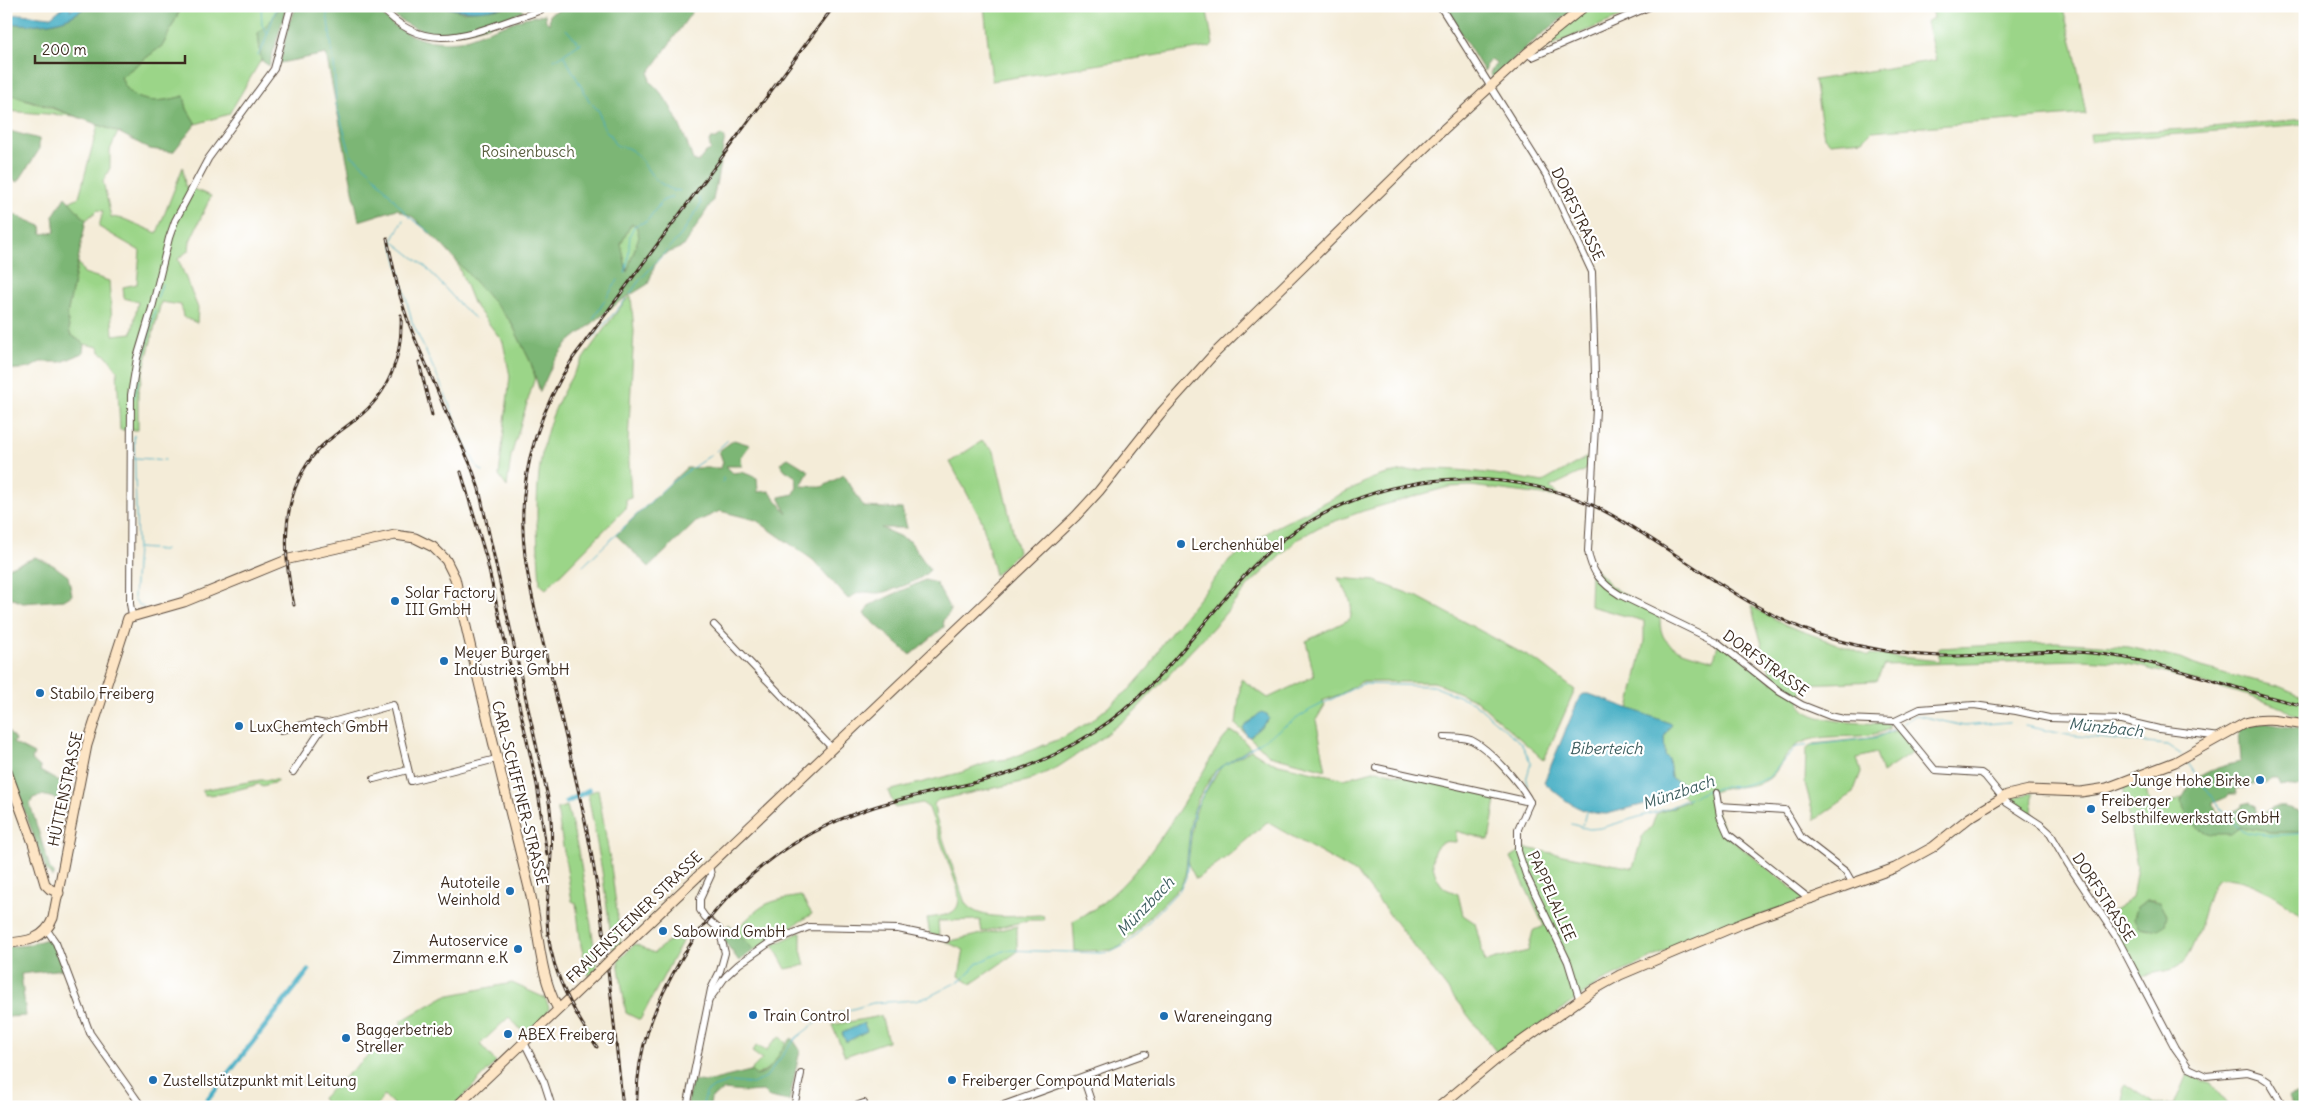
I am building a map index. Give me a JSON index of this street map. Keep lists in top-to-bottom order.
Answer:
{
  "streets": {
    "main road": ["HÜTTENSTRASSE", "CARL-SCHIFFNER-STRASSE", "FRAUENSTEINER STRASSE"],
    "street": ["DORFSTRASSE", "PAPPELALLEE"]
  },
  "crossings": [
    ["DORFSTRASSE", "FRAUENSTEINER STRASSE"],
    ["HÜTTENSTRASSE", "CARL-SCHIFFNER-STRASSE"],
    ["CARL-SCHIFFNER-STRASSE", "FRAUENSTEINER STRASSE"]
  ],
  "water": ["Münzbach", "Biberteich"],
  "parks": ["Rosinenbusch"],
  "places": [
    "Lerchenhübel",
    "Solar Factory III GmbH",
    "Meyer Burger Industries GmbH",
    "Stabilo Freiberg",
    "LuxChemtech GmbH",
    "Junge Hohe Birke",
    "Freiberger Selbsthilfewerkstatt GmbH",
    "Autoteile Weinhold",
    "Sabowind GmbH",
    "Autoservice Zimmermann e.K",
    "Train Control",
    "Wareneingang",
    "ABEX Freiberg",
    "Baggerbetrieb Streller",
    "Zustellstützpunkt mit Leitung",
    "Freiberger Compound Materials"
  ],
  "scale_bar": "200 m"
}
